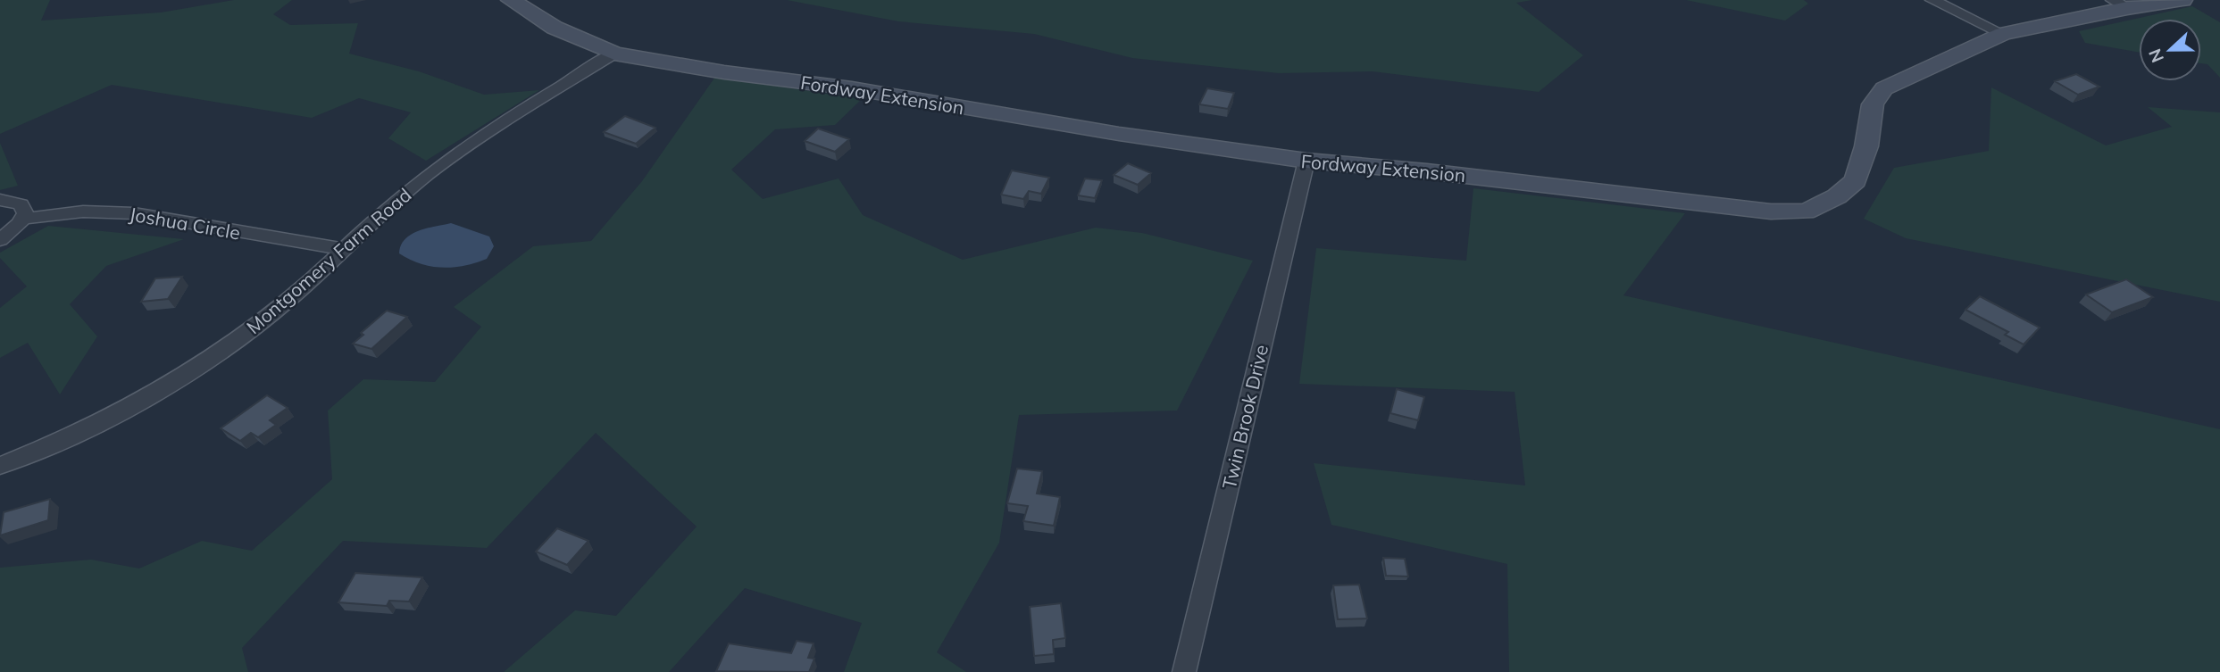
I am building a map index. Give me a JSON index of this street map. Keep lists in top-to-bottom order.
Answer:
{
  "streets": {
    "street": [
      "Fordway Extension",
      "Joshua Circle",
      "Montgomery Farm Road",
      "Twin Brook Drive"
    ]
  },
  "crossings": [
    ["Fordway Extension", "Montgomery Farm Road"],
    ["Fordway Extension", "Twin Brook Drive"],
    ["Joshua Circle", "Montgomery Farm Road"]
  ],
  "north": "left"
}
